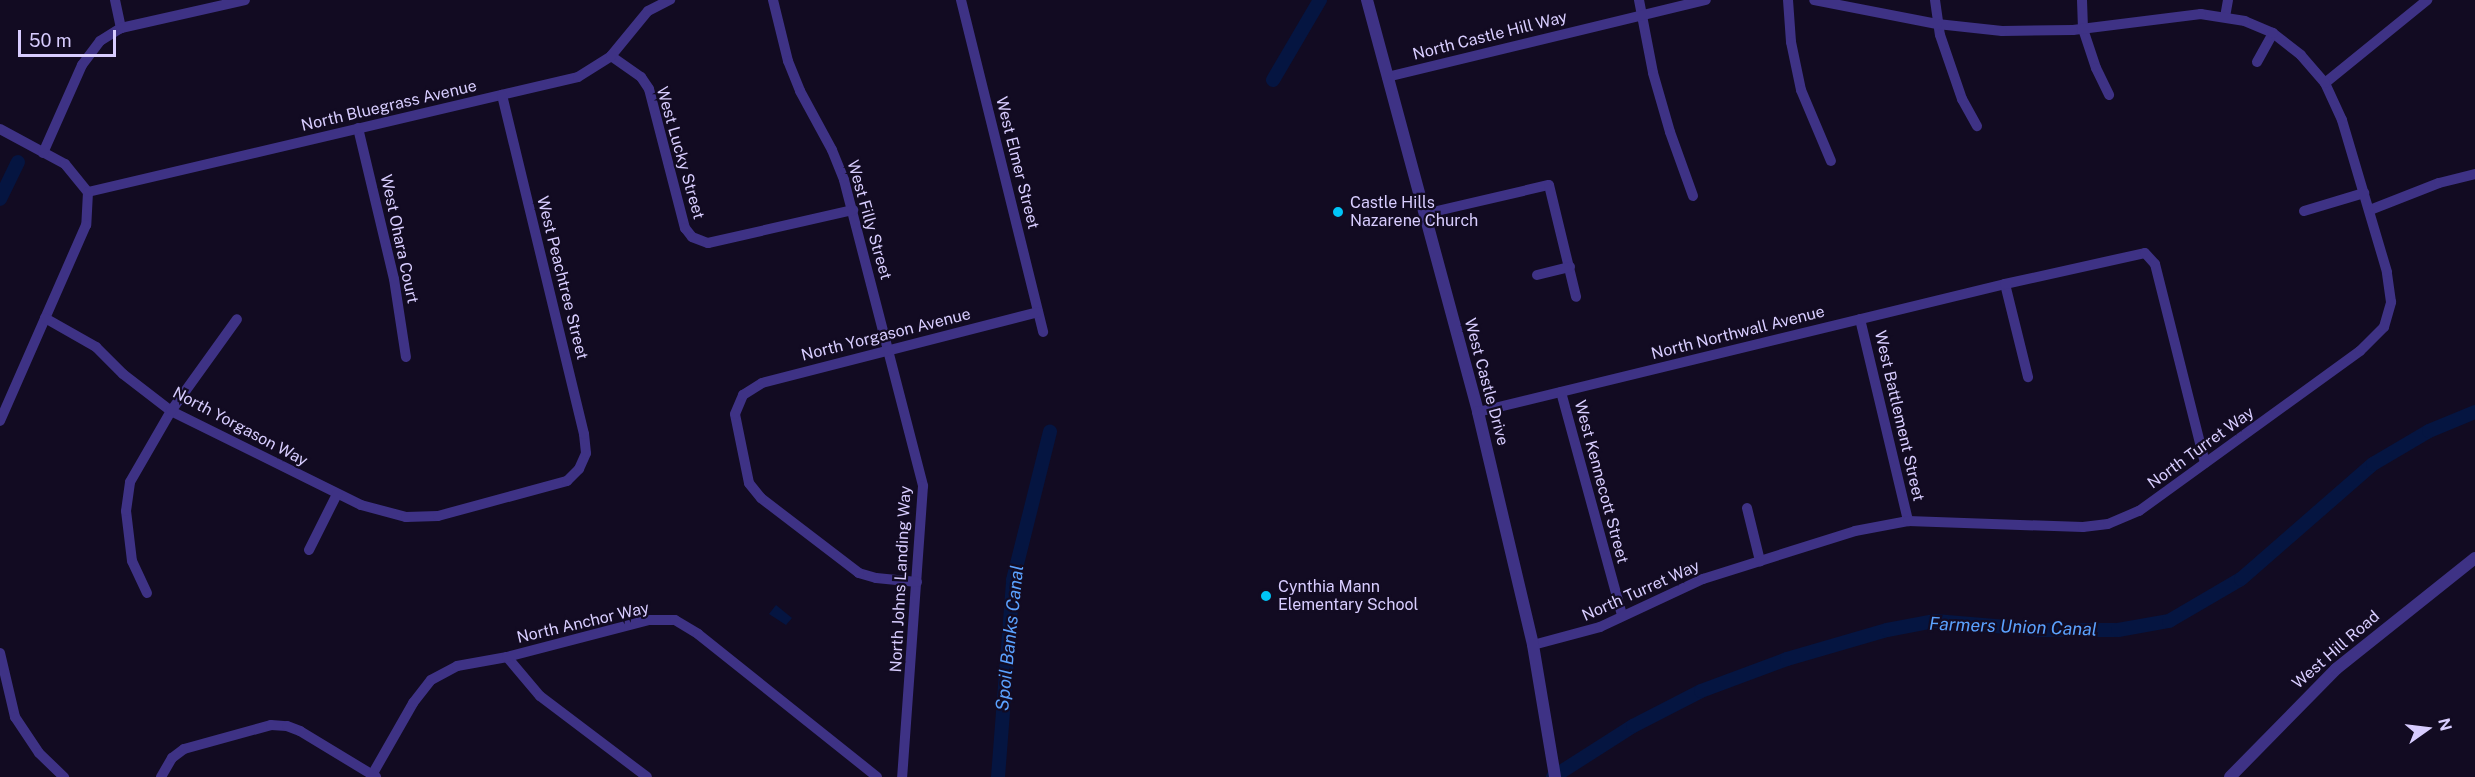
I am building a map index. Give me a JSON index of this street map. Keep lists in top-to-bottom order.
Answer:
{
  "streets": {
    "street": [
      "North Castle Hill Way",
      "North Bluegrass Avenue",
      "West Lucky Street",
      "West Elmer Street",
      "West Filly Street",
      "West Ohara Court",
      "West Peachtree Street",
      "North Northwall Avenue",
      "North Yorgason Avenue",
      "West Castle Drive",
      "West Battlement Street",
      "North Yorgason Way",
      "North Turret Way",
      "West Kennecott Street",
      "North Johns Landing Way",
      "North Anchor Way",
      "West Hill Road"
    ]
  },
  "crossings": [
    ["North Castle Hill Way", "West Castle Drive"],
    ["North Bluegrass Avenue", "West Lucky Street"],
    ["North Bluegrass Avenue", "West Ohara Court"],
    ["North Bluegrass Avenue", "West Peachtree Street"],
    ["West Lucky Street", "West Filly Street"],
    ["West Elmer Street", "North Yorgason Avenue"],
    ["West Filly Street", "North Yorgason Avenue"],
    ["West Filly Street", "North Johns Landing Way"],
    ["West Peachtree Street", "North Yorgason Way"],
    ["North Northwall Avenue", "West Castle Drive"],
    ["North Northwall Avenue", "West Battlement Street"],
    ["North Northwall Avenue", "North Turret Way"],
    ["North Northwall Avenue", "West Kennecott Street"],
    ["North Yorgason Avenue", "North Johns Landing Way"],
    ["West Castle Drive", "North Turret Way"],
    ["West Battlement Street", "North Turret Way"],
    ["North Turret Way", "West Kennecott Street"]
  ],
  "water": ["Farmers Union Canal", "Spoil Banks Canal"],
  "places": ["Castle Hills Nazarene Church", "Cynthia Mann Elementary School"],
  "scale_bar": "50 m",
  "north": "right"
}
